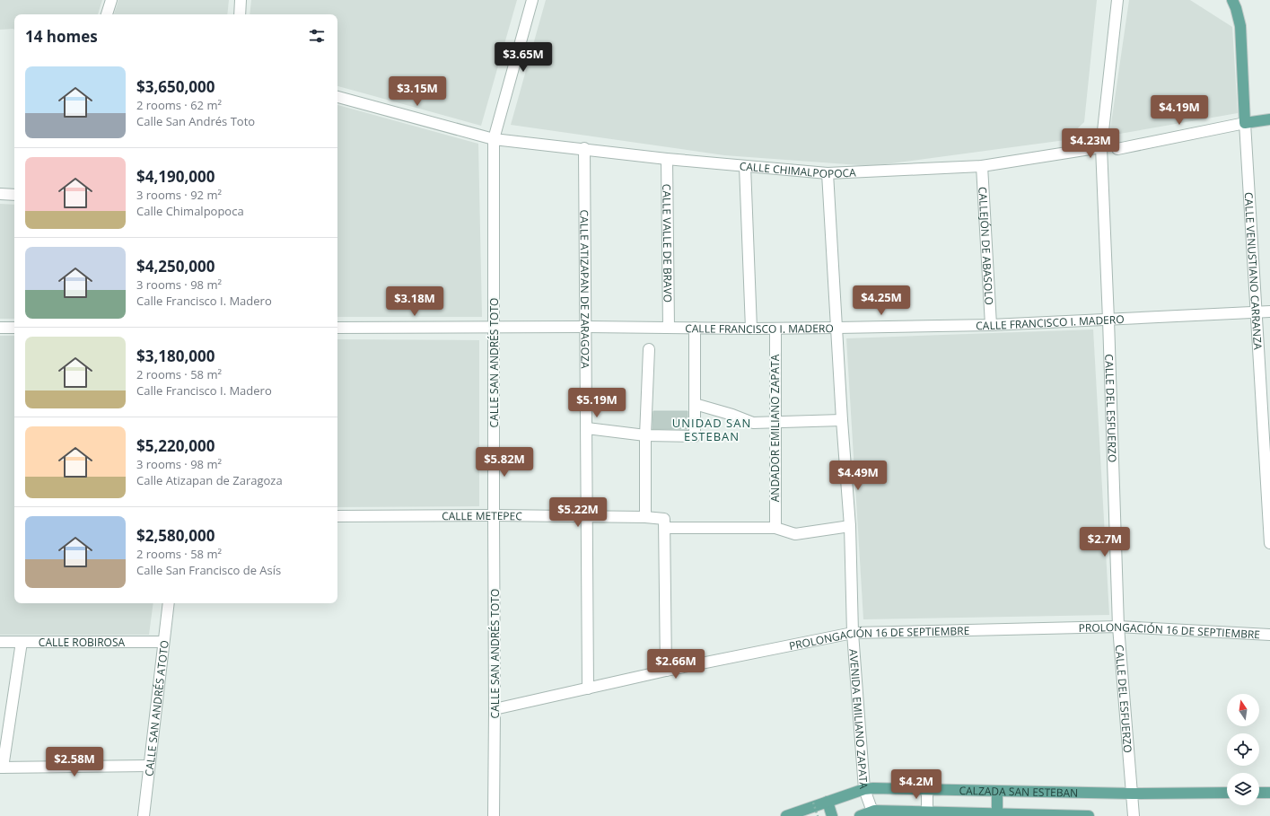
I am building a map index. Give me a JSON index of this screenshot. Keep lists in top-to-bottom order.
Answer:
{
  "streets": {
    "main road": ["CALLE VENUSTIANO CARRANZA", "CALZADA SAN ESTEBAN"],
    "street": [
      "CALLE CHIMALPOPOCA",
      "CALLE VALLE DE BRAVO",
      "CALLEJÓN DE ABASOLO",
      "CALLE ATIZAPAN DE ZARAGOZA",
      "CALLE FRANCISCO I. MADERO",
      "CALLE SAN ANDRÉS TOTO",
      "CALLE DEL ESFUERZO",
      "ANDADOR EMILIANO ZAPATA",
      "CALLE METEPEC",
      "PROLONGACIÓN 16 DE SEPTIEMBRE",
      "CALLE ROBIROSA",
      "CALLE SAN ANDRÉS ATOTO",
      "AVENIDA EMILIANO ZAPATA"
    ]
  },
  "crossings": [
    ["CALLE CHIMALPOPOCA", "CALLE VALLE DE BRAVO"],
    ["CALLE CHIMALPOPOCA", "CALLEJÓN DE ABASOLO"],
    ["CALLE CHIMALPOPOCA", "CALLE ATIZAPAN DE ZARAGOZA"],
    ["CALLE CHIMALPOPOCA", "CALLE SAN ANDRÉS TOTO"],
    ["CALLE CHIMALPOPOCA", "CALLE DEL ESFUERZO"],
    ["CALLE CHIMALPOPOCA", "AVENIDA EMILIANO ZAPATA"],
    ["CALLE VALLE DE BRAVO", "CALLE FRANCISCO I. MADERO"],
    ["CALLEJÓN DE ABASOLO", "CALLE FRANCISCO I. MADERO"],
    ["CALLE VENUSTIANO CARRANZA", "CALLE FRANCISCO I. MADERO"],
    ["CALLE ATIZAPAN DE ZARAGOZA", "CALLE FRANCISCO I. MADERO"],
    ["CALLE ATIZAPAN DE ZARAGOZA", "CALLE METEPEC"],
    ["CALLE ATIZAPAN DE ZARAGOZA", "PROLONGACIÓN 16 DE SEPTIEMBRE"],
    ["CALLE FRANCISCO I. MADERO", "CALLE SAN ANDRÉS TOTO"],
    ["CALLE FRANCISCO I. MADERO", "CALLE DEL ESFUERZO"],
    ["CALLE FRANCISCO I. MADERO", "ANDADOR EMILIANO ZAPATA"],
    ["CALLE FRANCISCO I. MADERO", "AVENIDA EMILIANO ZAPATA"],
    ["CALLE SAN ANDRÉS TOTO", "CALLE METEPEC"],
    ["CALLE SAN ANDRÉS TOTO", "PROLONGACIÓN 16 DE SEPTIEMBRE"],
    ["CALLE DEL ESFUERZO", "PROLONGACIÓN 16 DE SEPTIEMBRE"],
    ["CALLE DEL ESFUERZO", "CALZADA SAN ESTEBAN"],
    ["PROLONGACIÓN 16 DE SEPTIEMBRE", "AVENIDA EMILIANO ZAPATA"],
    ["CALLE ROBIROSA", "CALLE SAN ANDRÉS ATOTO"],
    ["AVENIDA EMILIANO ZAPATA", "CALZADA SAN ESTEBAN"]
  ],
  "districts": ["UNIDAD SAN ESTEBAN"],
  "north": "top",
  "page": {
    "heading": "14 homes",
    "price": [
      "$3.65M",
      "$3.15M",
      "$4.19M",
      "$4.23M",
      "$4.25M",
      "$3.18M",
      "$5.19M",
      "$5.82M",
      "$4.49M",
      "$5.22M",
      "$2.7M",
      "$2.66M",
      "$2.58M",
      "$4.2M"
    ],
    "list": [
      {
        "name": "$3,650,000",
        "note": "2 rooms · 62 m² · Calle San Andrés Toto"
      },
      {
        "name": "$4,190,000",
        "note": "3 rooms · 92 m² · Calle Chimalpopoca"
      },
      {
        "name": "$4,250,000",
        "note": "3 rooms · 98 m² · Calle Francisco I. Madero"
      },
      {
        "name": "$3,180,000",
        "note": "2 rooms · 58 m² · Calle Francisco I. Madero"
      },
      {
        "name": "$5,220,000",
        "note": "3 rooms · 98 m² · Calle Atizapan de Zaragoza"
      },
      {
        "name": "$2,580,000",
        "note": "2 rooms · 58 m² · Calle San Francisco de Asís"
      }
    ]
  }
}
